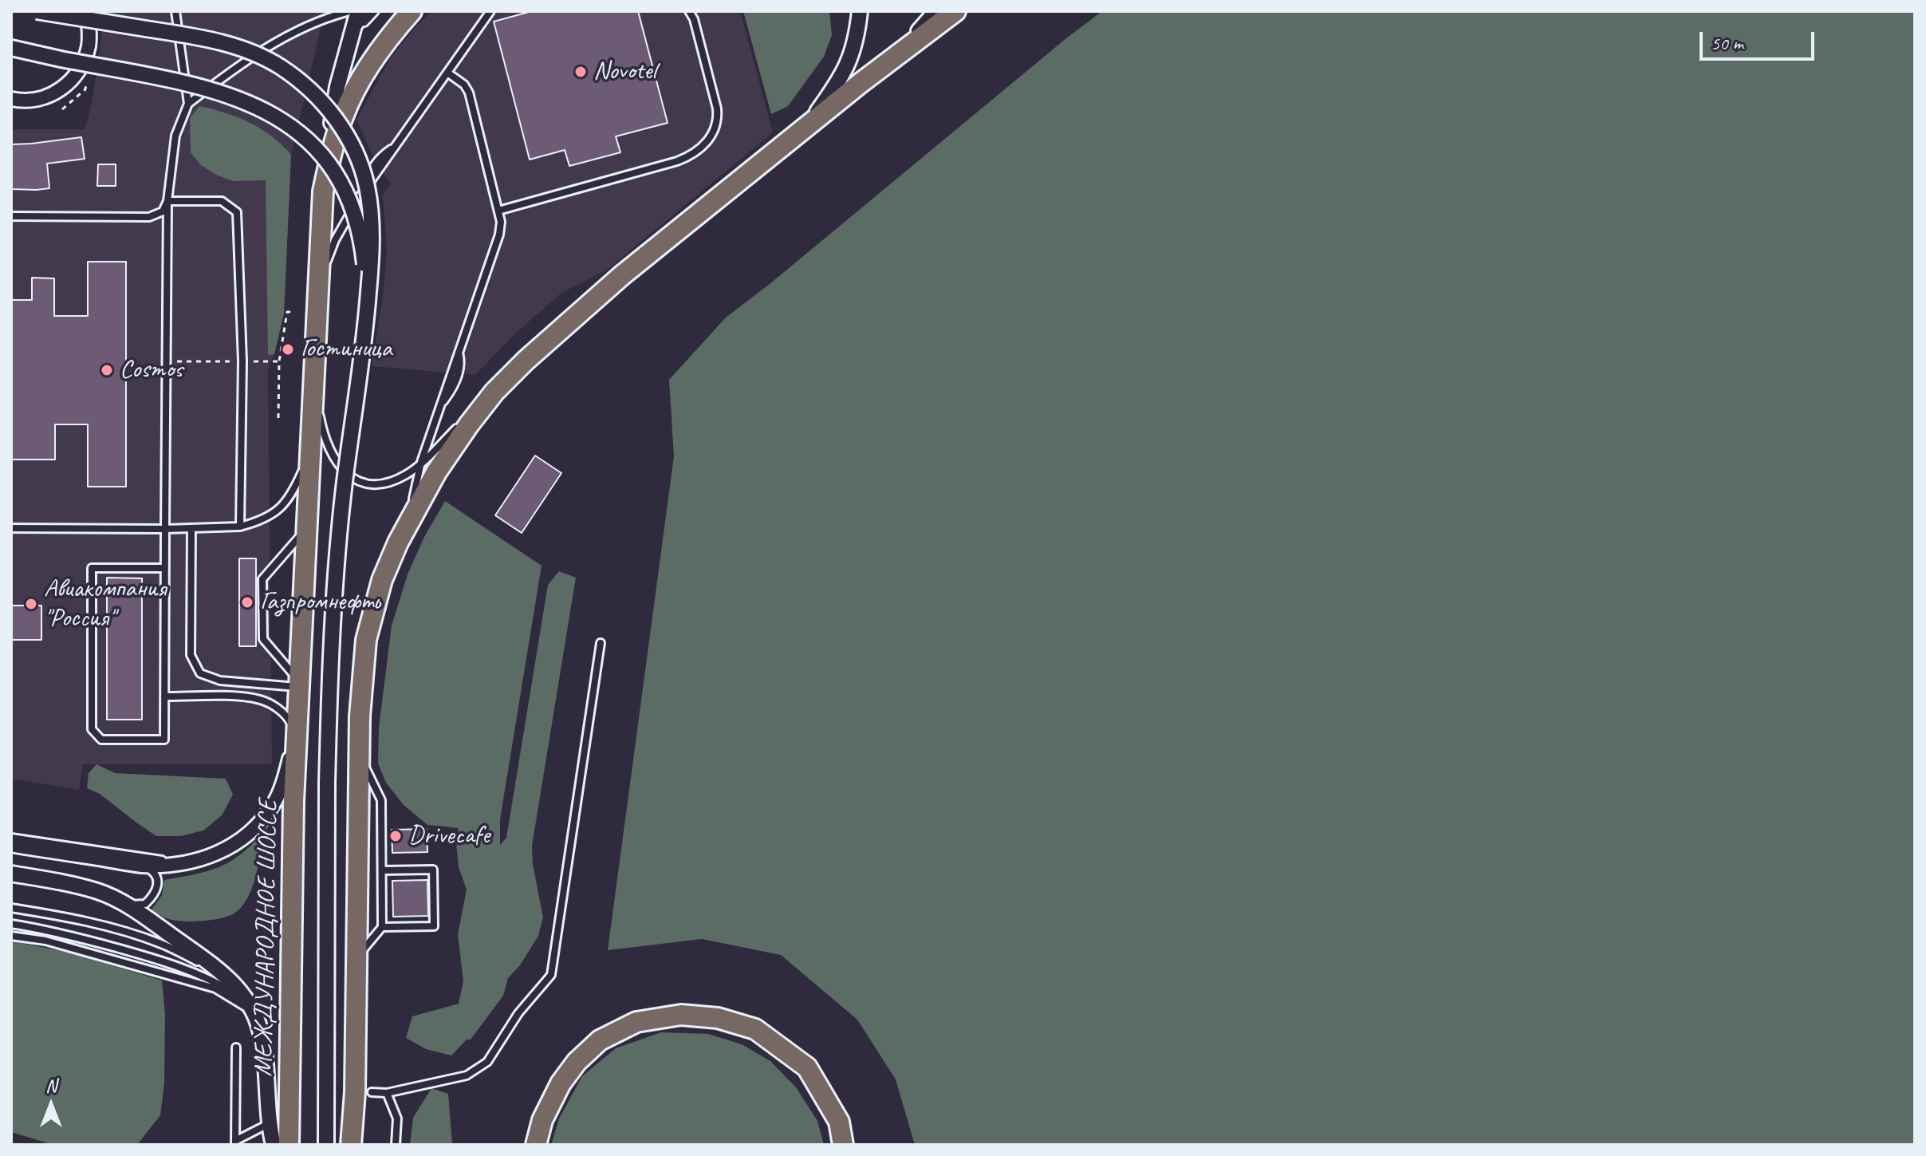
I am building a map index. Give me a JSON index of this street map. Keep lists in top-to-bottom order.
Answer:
{
  "streets": {
    "main road": ["МЕЖДУНАРОДНОЕ ШОССЕ"]
  },
  "places": [
    "Novotel",
    "Гостиница",
    "Cosmos",
    "Газпромнефть",
    "Авиакомпания \"Россия\"",
    "Drivecafe"
  ],
  "scale_bar": "50 m",
  "north": "top"
}
